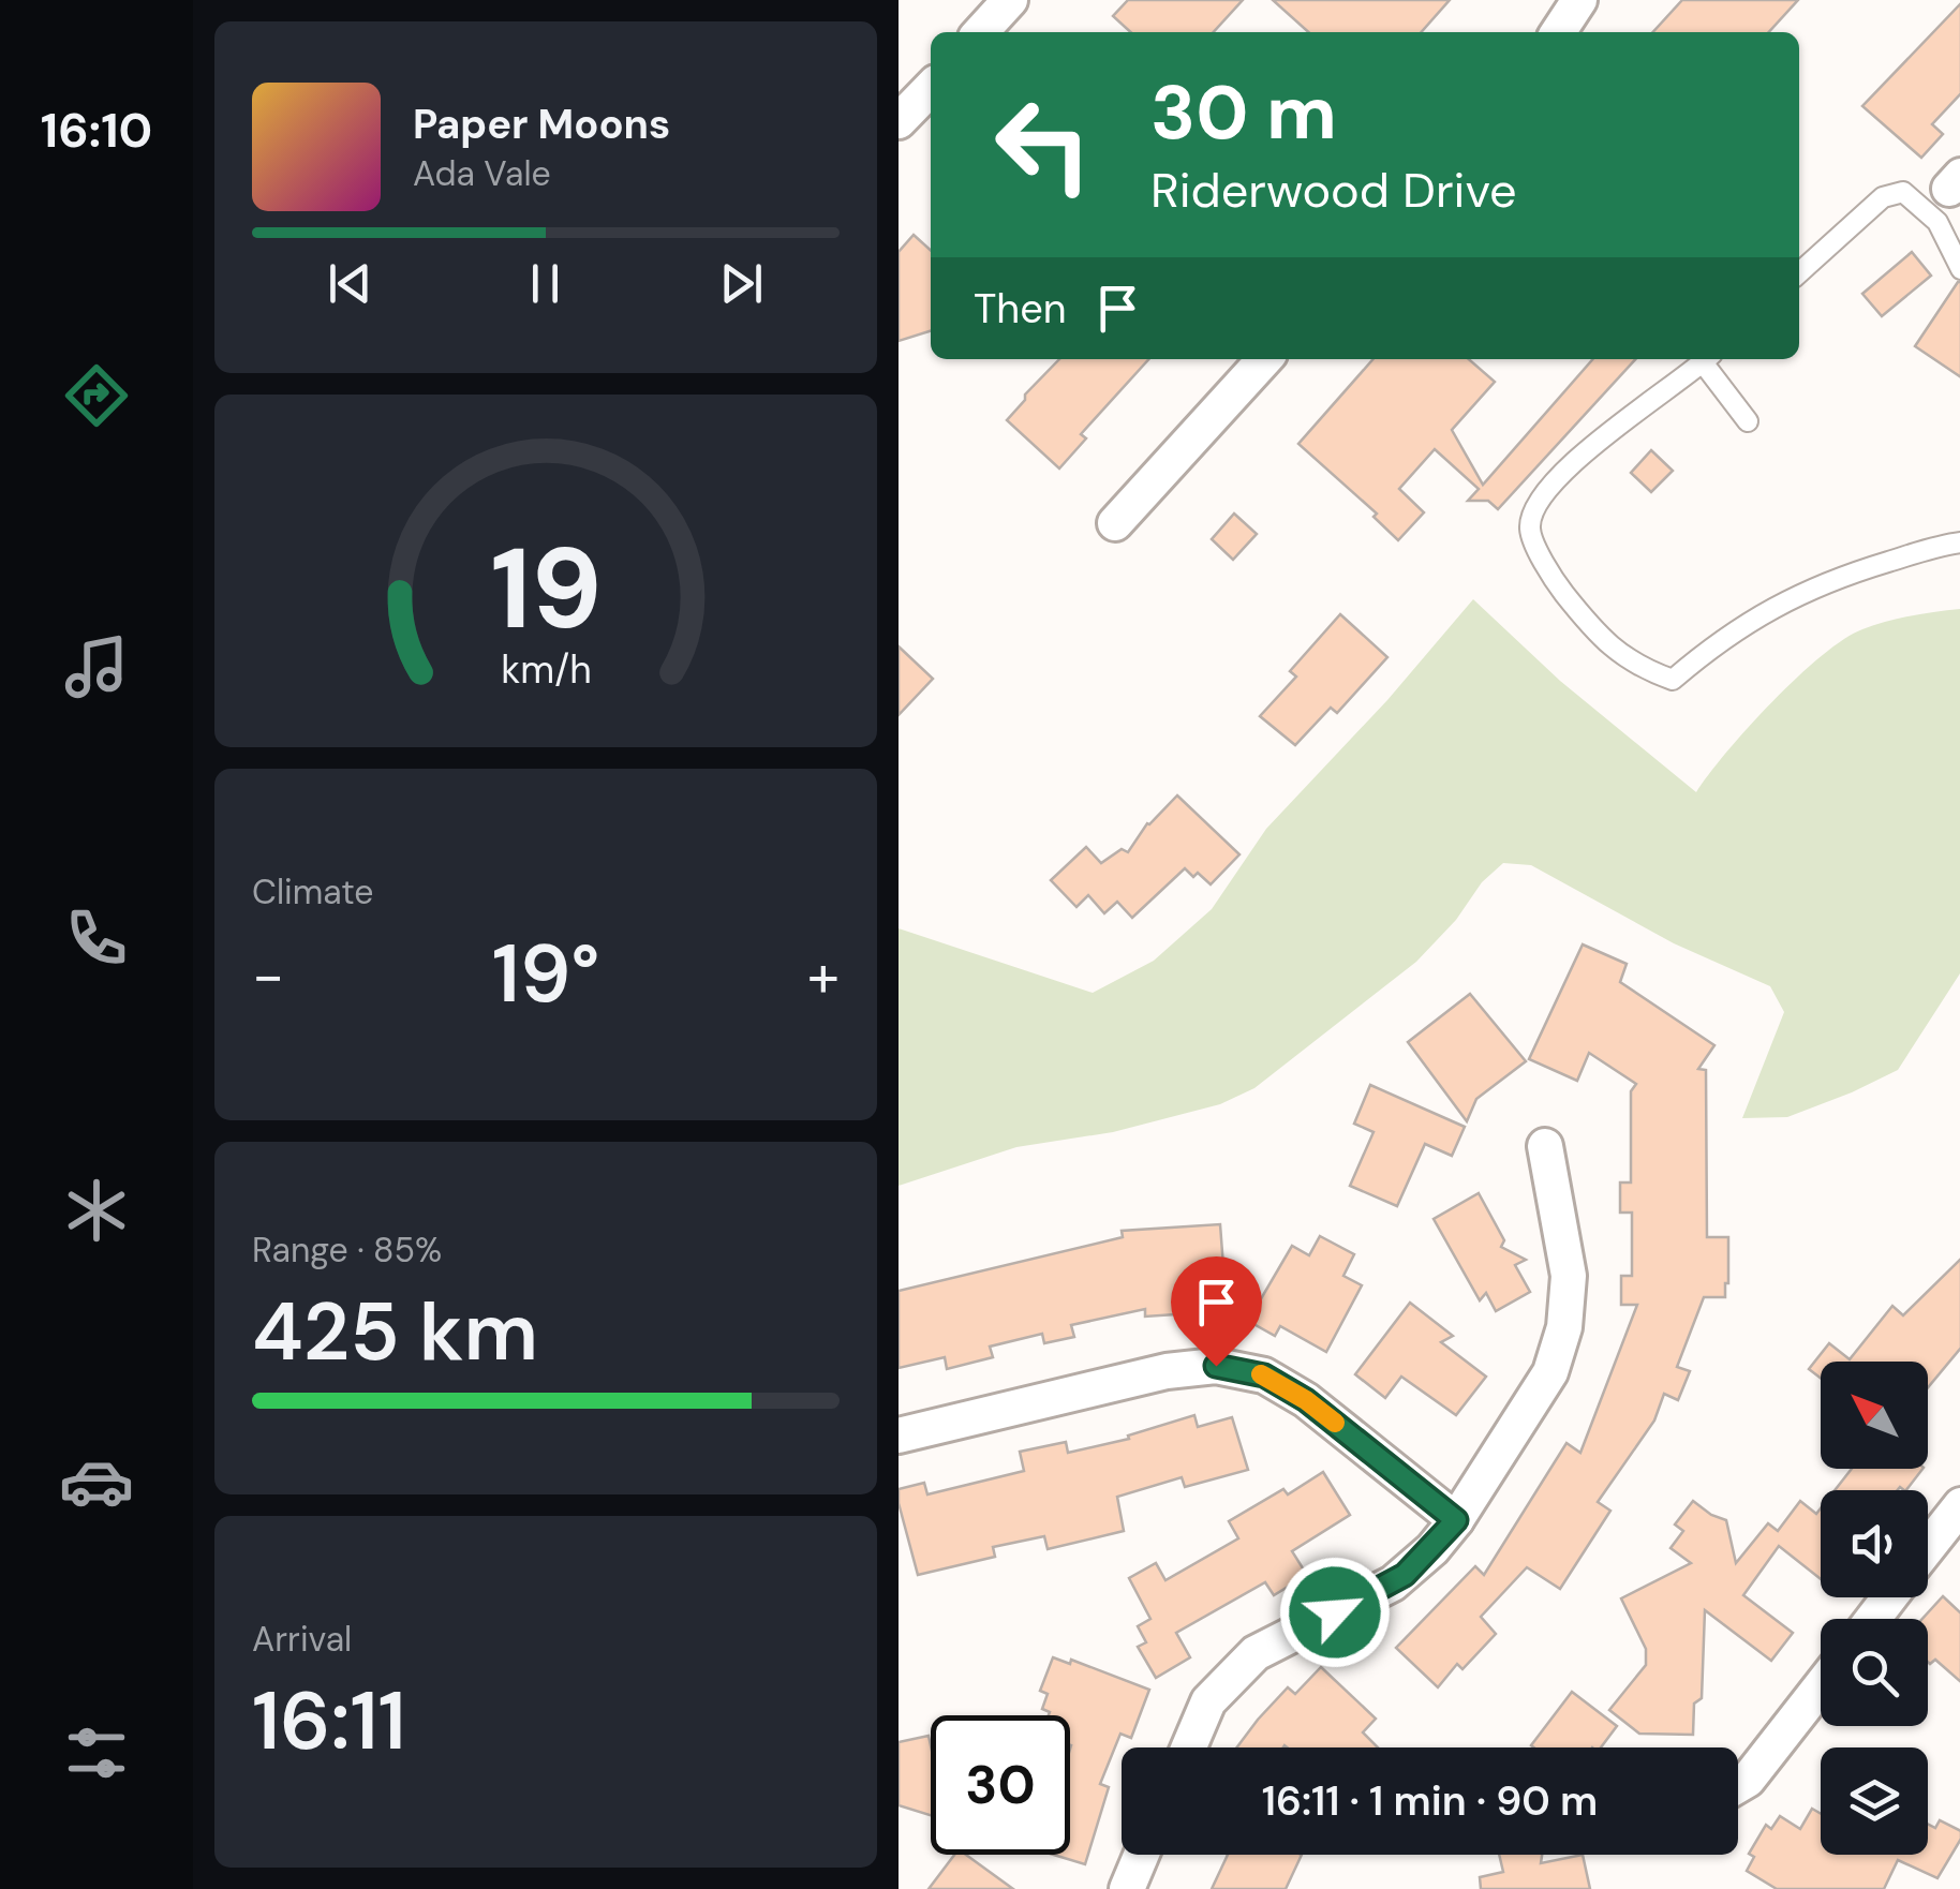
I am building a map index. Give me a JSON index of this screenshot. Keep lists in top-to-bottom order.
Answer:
{
  "north": "top left",
  "page": {
    "tabs": "16:10",
    "turn": ["30 m", "Riderwood Drive"],
    "song": ["Paper Moons", "Ada Vale"],
    "then": "Then",
    "tile": [
      "Climate",
      ["Range · 85%", "425 km"],
      ["Arrival", "16:11"]
    ],
    "heat": ["−", "19°", "+"],
    "limit": "30",
    "trip": "16:11 · 1 min · 90 m",
    "gauge": ["19", "km/h"]
  }
}
